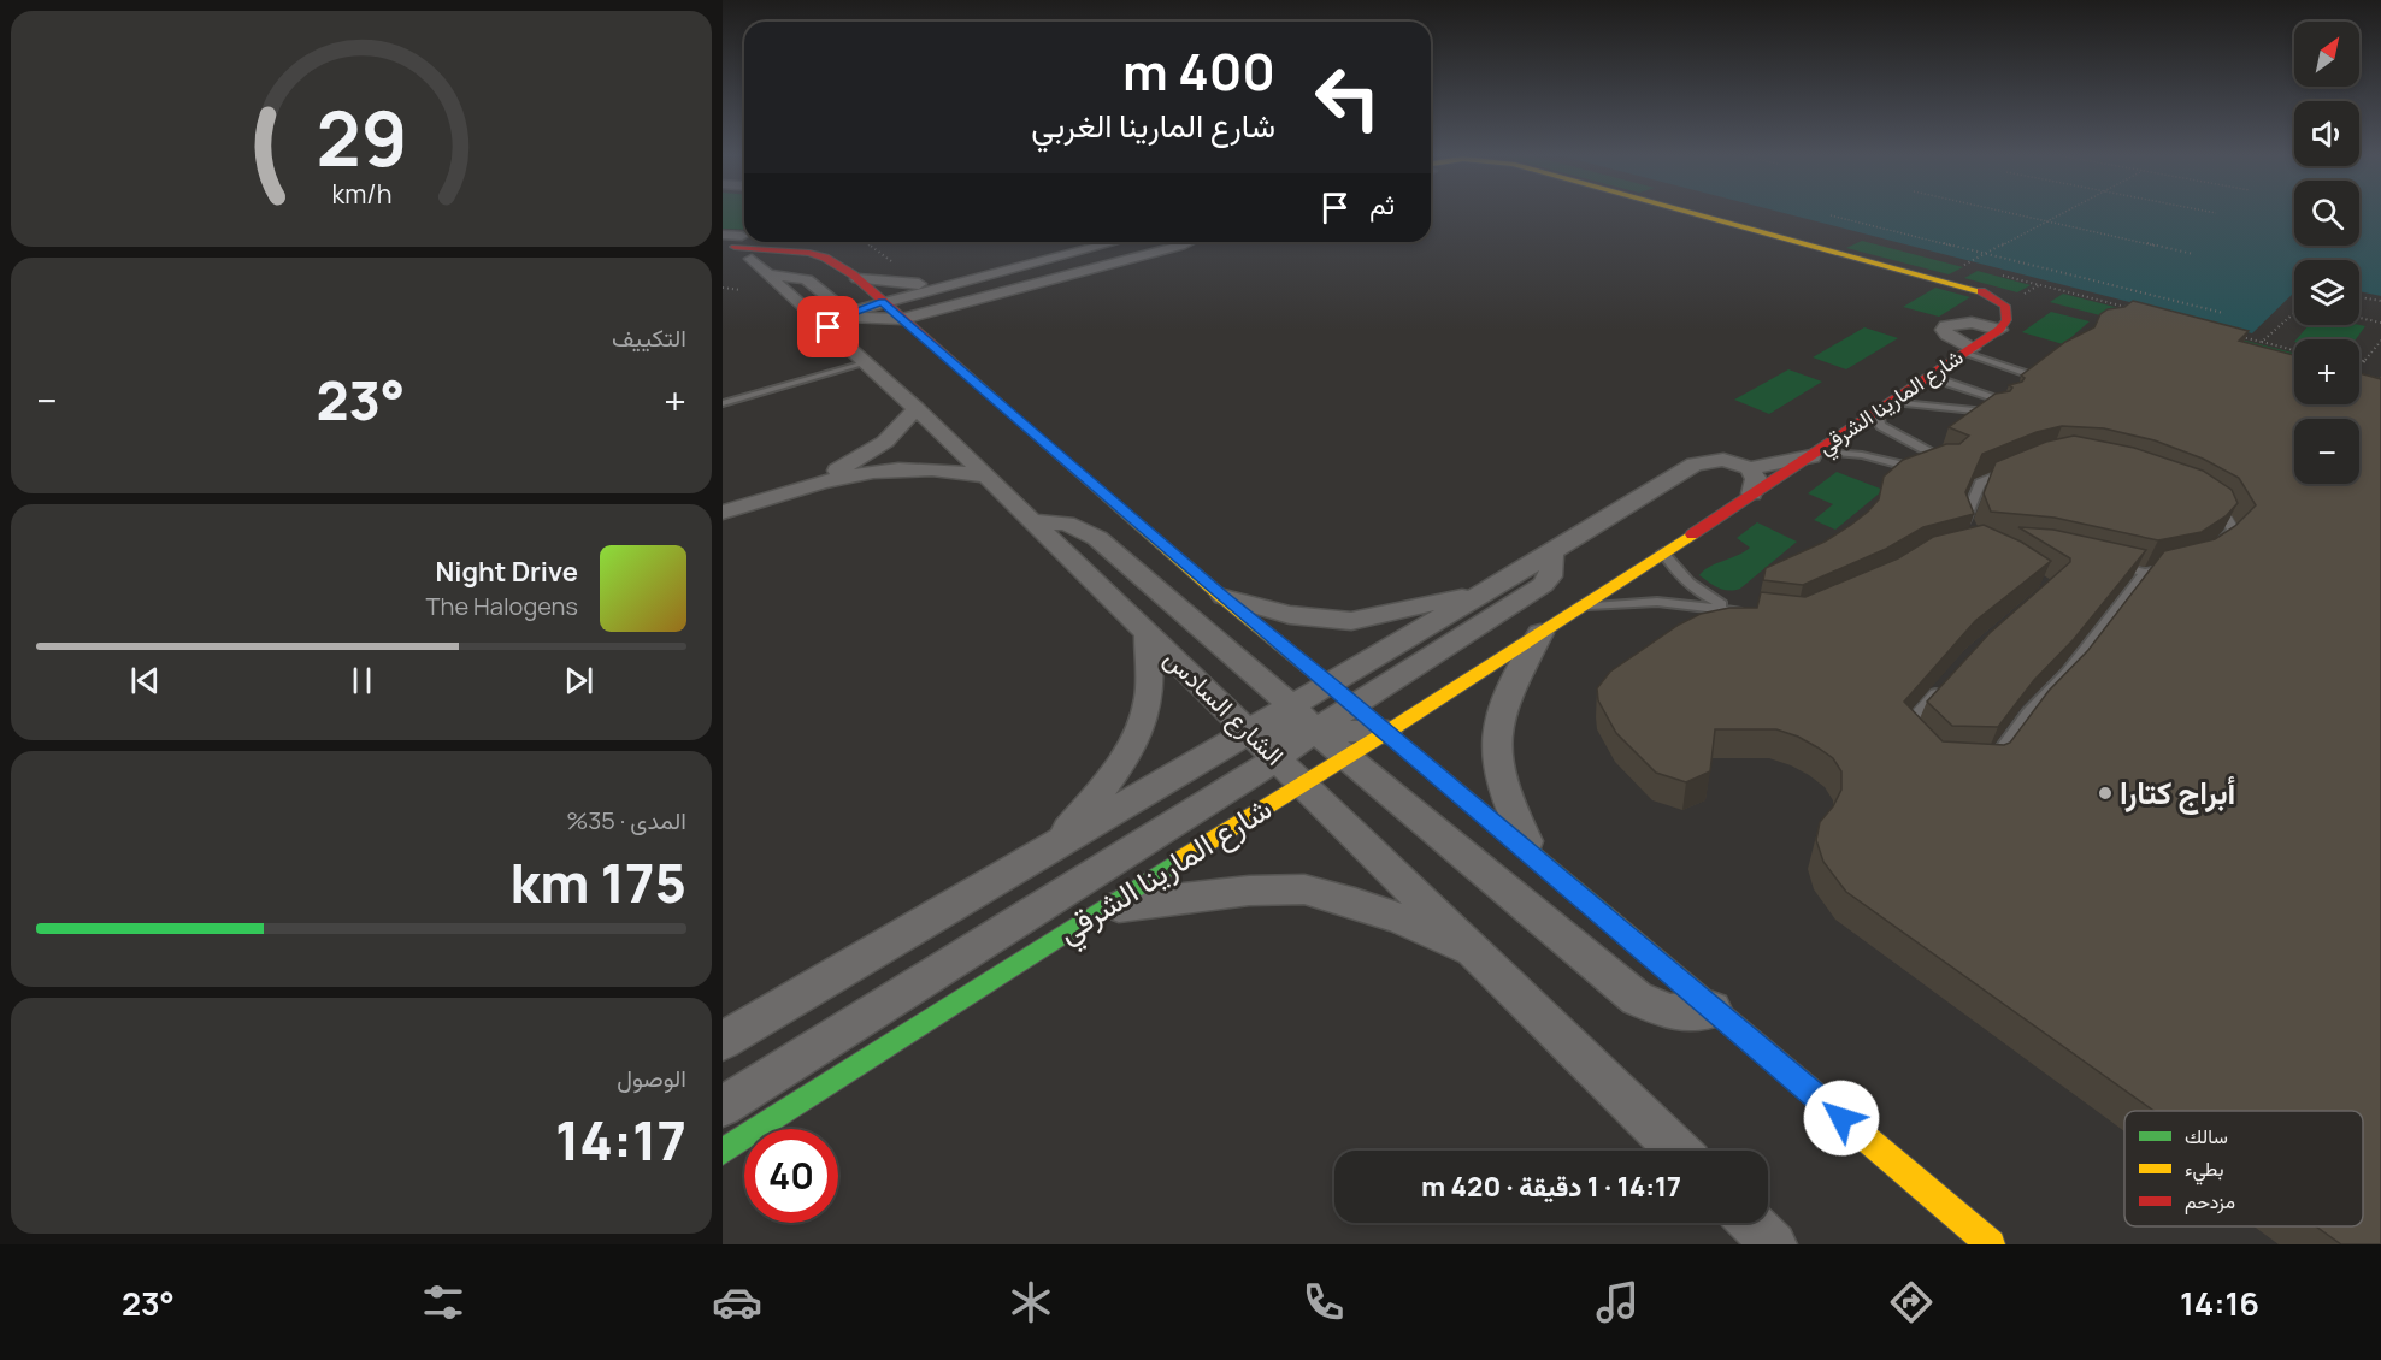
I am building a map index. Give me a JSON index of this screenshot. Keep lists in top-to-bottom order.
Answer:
{
  "streets": {
    "street": ["شارع المارينا الشرقي", "الشارع السادس"]
  },
  "crossings": [
    ["شارع المارينا الشرقي", "الشارع السادس"]
  ],
  "places": ["أبراج كتارا"],
  "legend": ["سالك", "بطيء", "مزدحم"],
  "north": "top right",
  "page": {
    "map_buttons": ["+", "−"],
    "turn": ["400 m", "شارع المارينا الغربي"],
    "then": "ثم",
    "tile": [
      "التكييف",
      ["المدى · 35%", "175 km"],
      ["الوصول", "14:17"]
    ],
    "heat": ["−", "23°", "+"],
    "song": ["Night Drive", "The Halogens"],
    "limit": "40",
    "trip": "14:17 · 1 دقيقة · 420 m",
    "tabs": ["14:16", "23°"],
    "gauge": ["29", "km/h"]
  }
}
